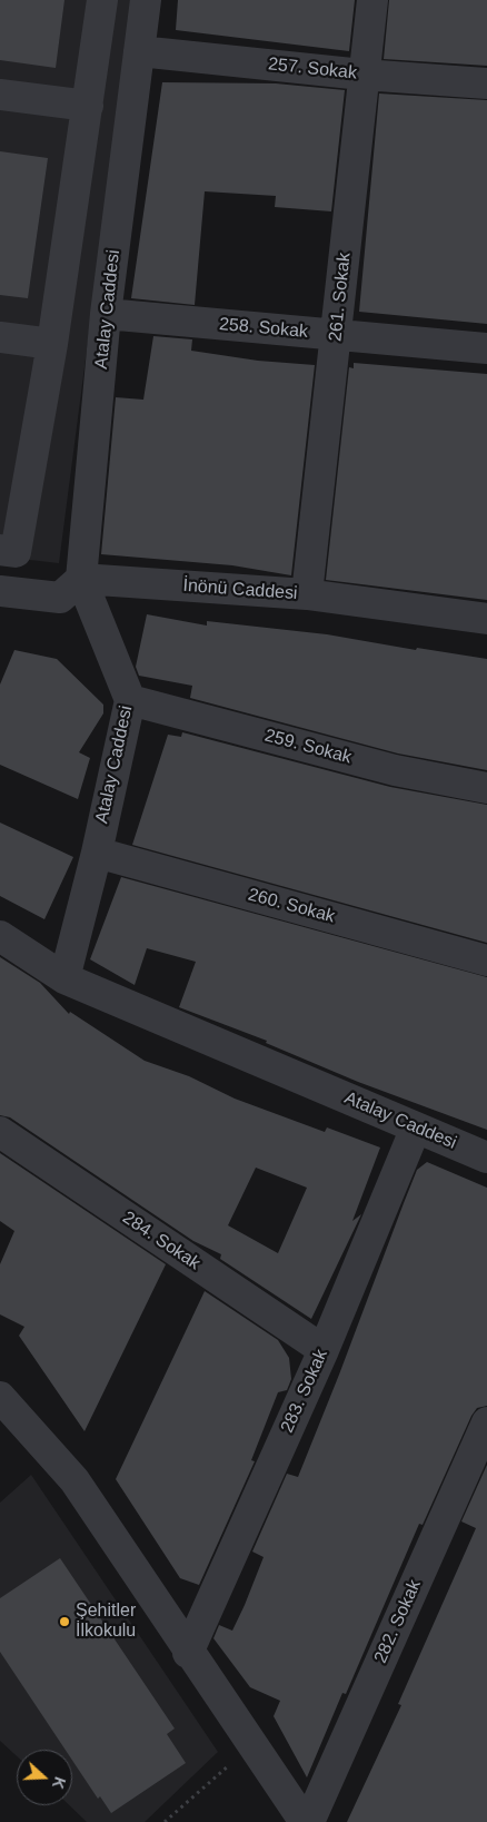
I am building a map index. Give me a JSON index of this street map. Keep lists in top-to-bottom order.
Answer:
{
  "streets": {
    "street": [
      "257. Sokak",
      "261. Sokak",
      "Atalay Caddesi",
      "258. Sokak",
      "İnönü Caddesi",
      "259. Sokak",
      "260. Sokak",
      "284. Sokak",
      "283. Sokak",
      "282. Sokak"
    ]
  },
  "crossings": [
    ["257. Sokak", "261. Sokak"],
    ["257. Sokak", "Atalay Caddesi"],
    ["261. Sokak", "258. Sokak"],
    ["261. Sokak", "İnönü Caddesi"],
    ["Atalay Caddesi", "258. Sokak"],
    ["Atalay Caddesi", "İnönü Caddesi"],
    ["Atalay Caddesi", "259. Sokak"],
    ["Atalay Caddesi", "260. Sokak"],
    ["Atalay Caddesi", "283. Sokak"],
    ["284. Sokak", "283. Sokak"]
  ],
  "places": ["Şehitler İlkokulu"],
  "north": "right"
}
